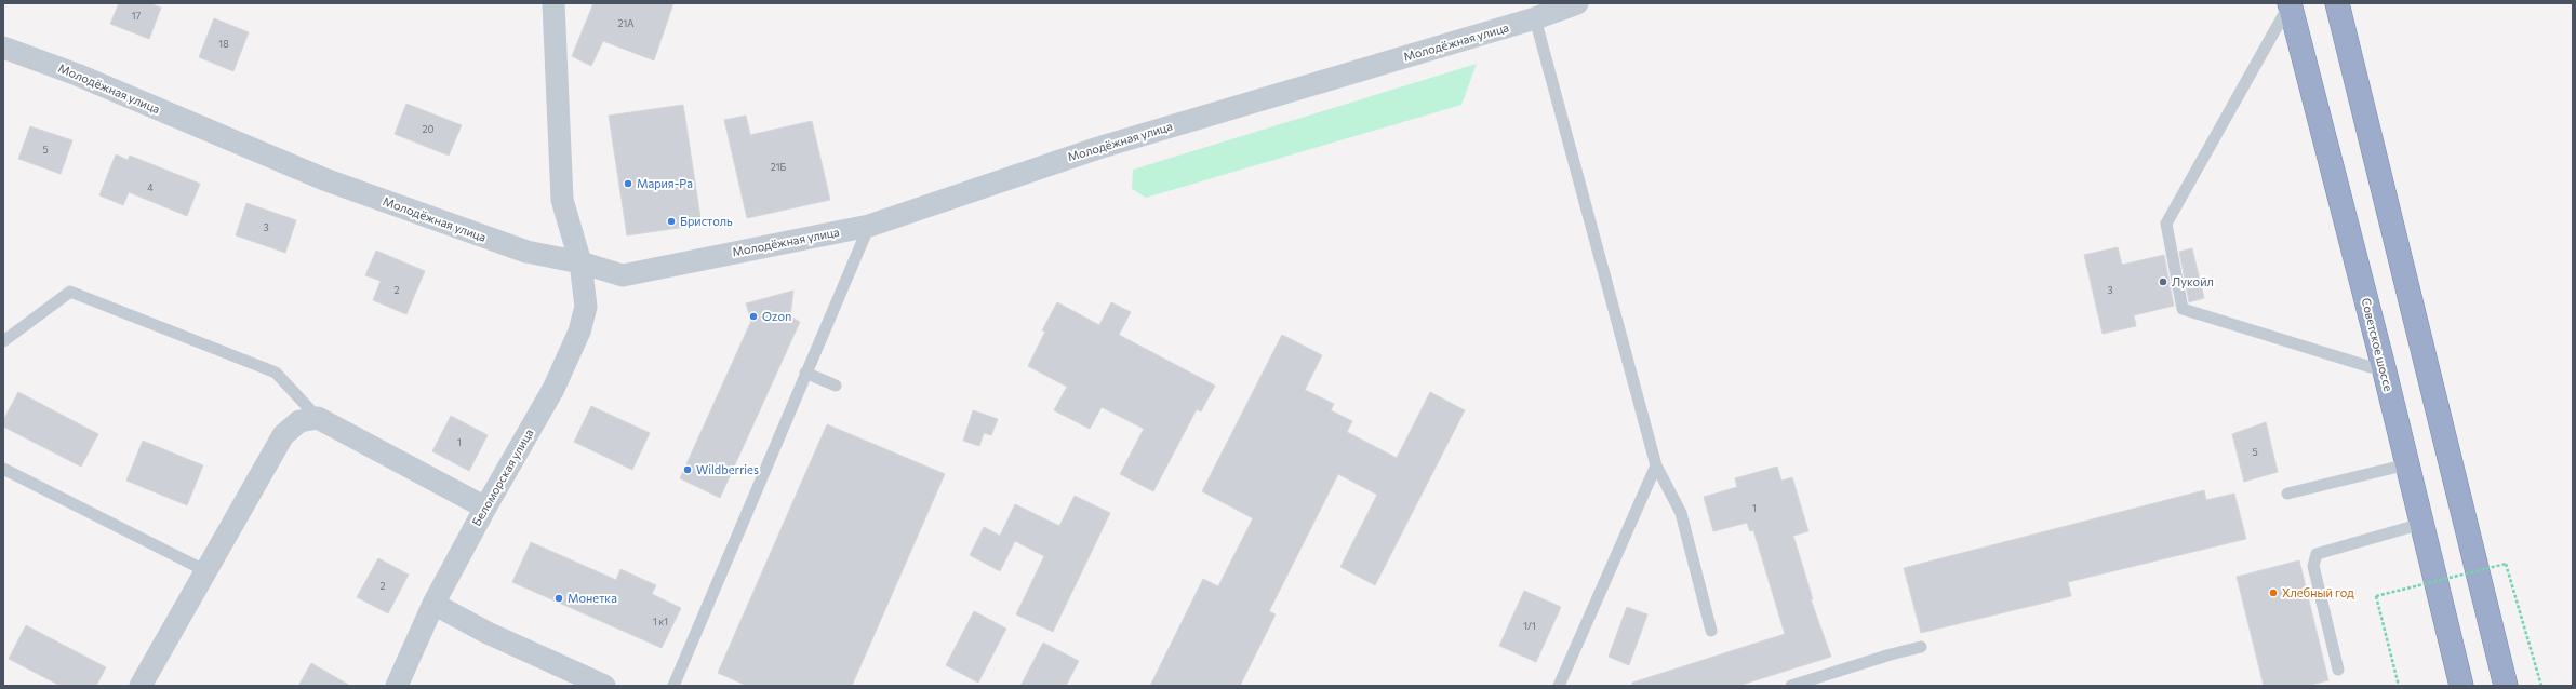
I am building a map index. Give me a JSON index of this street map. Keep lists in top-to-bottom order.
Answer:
{
  "streets": {
    "highway": ["Советское шоссе"],
    "street": ["Молодёжная улица", "Беломорская улица"]
  },
  "crossings": [
    ["Молодёжная улица", "Беломорская улица"]
  ],
  "places": [
    "Мария-Ра",
    "Бристоль",
    "Лукойл",
    "Ozon",
    "Wildberries",
    "Хлебный год",
    "Монетка"
  ],
  "house_numbers": [
    "17",
    "21А",
    "18",
    "20",
    "5",
    "21Б",
    "4",
    "3",
    "2",
    "3",
    "1",
    "5",
    "1",
    "2",
    "1 к1",
    "1/1"
  ]
}
